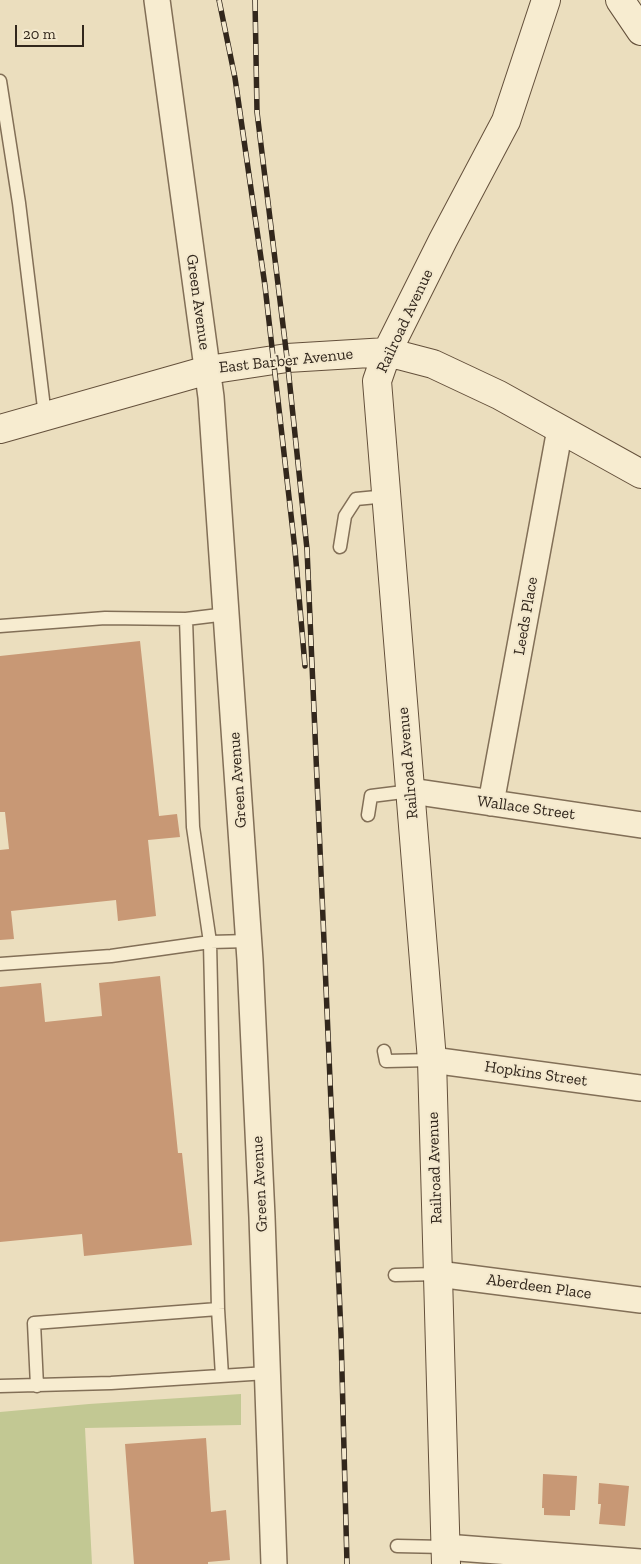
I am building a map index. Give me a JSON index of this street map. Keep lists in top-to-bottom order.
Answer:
{
  "streets": {
    "street": [
      "Green Avenue",
      "Railroad Avenue",
      "East Barber Avenue",
      "Leeds Place",
      "Wallace Street",
      "Hopkins Street",
      "Aberdeen Place"
    ]
  },
  "crossings": [
    ["Green Avenue", "East Barber Avenue"],
    ["Railroad Avenue", "East Barber Avenue"],
    ["Railroad Avenue", "Wallace Street"],
    ["Railroad Avenue", "Hopkins Street"],
    ["Railroad Avenue", "Aberdeen Place"],
    ["East Barber Avenue", "Leeds Place"],
    ["Leeds Place", "Wallace Street"]
  ],
  "scale_bar": "20 m"
}
